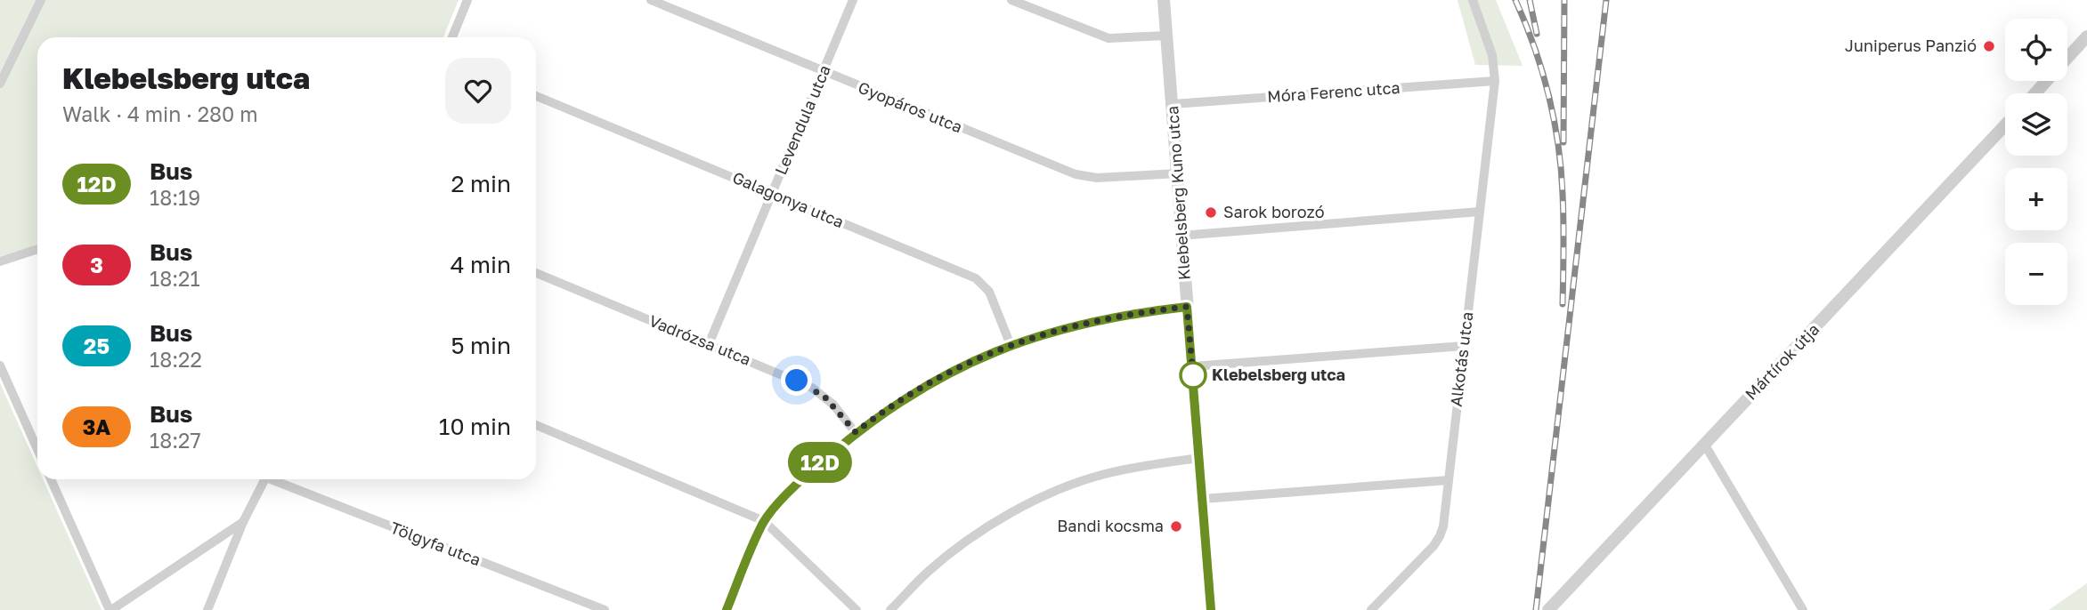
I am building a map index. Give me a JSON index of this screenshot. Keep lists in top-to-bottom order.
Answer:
{
  "streets": {
    "street": [
      "Móra Ferenc utca",
      "Gyopáros utca",
      "Levendula utca",
      "Klebelsberg Kuno utca",
      "Galagonya utca",
      "Vadrózsa utca",
      "Alkotás utca",
      "Mártírok útja",
      "Tölgyfa utca"
    ]
  },
  "crossings": [
    ["Móra Ferenc utca", "Klebelsberg Kuno utca"],
    ["Móra Ferenc utca", "Alkotás utca"],
    ["Gyopáros utca", "Levendula utca"],
    ["Gyopáros utca", "Klebelsberg Kuno utca"],
    ["Levendula utca", "Galagonya utca"],
    ["Levendula utca", "Vadrózsa utca"]
  ],
  "places": [
    "Juniperus Panzió",
    "Sarok borozó",
    "Klebelsberg utca",
    "Bandi kocsma"
  ],
  "lines": ["bus line 12D"],
  "page": {
    "on_map": "12D",
    "map_buttons": ["+", "−"],
    "heading": ["Klebelsberg utca", "Walk · 4 min · 280 m"],
    "list": [
      {
        "mark": "12D",
        "name": "Bus",
        "note": "18:19",
        "value": "2 min"
      },
      {
        "mark": "3",
        "name": "Bus",
        "note": "18:21",
        "value": "4 min"
      },
      {
        "mark": "25",
        "name": "Bus",
        "note": "18:22",
        "value": "5 min"
      },
      {
        "mark": "3A",
        "name": "Bus",
        "note": "18:27",
        "value": "10 min"
      }
    ]
  }
}
